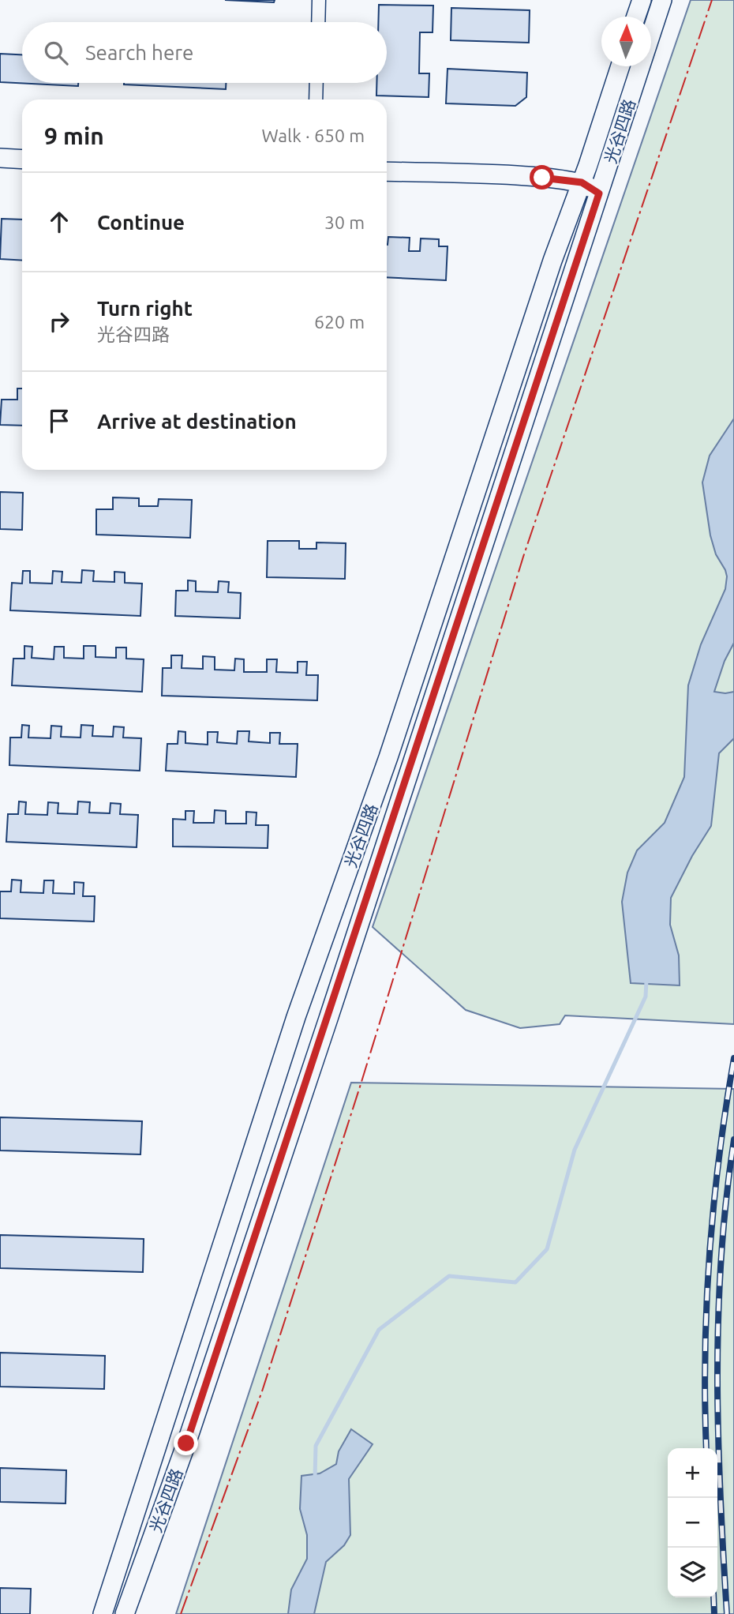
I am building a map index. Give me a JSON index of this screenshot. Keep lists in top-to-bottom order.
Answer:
{
  "streets": {
    "main road": ["光谷四路"]
  },
  "north": "top",
  "page": {
    "search": "Search here",
    "heading": ["9 min", "Walk · 650 m"],
    "list": [
      ["Continue", "30 m"],
      ["Turn right", "光谷四路", "620 m"],
      "Arrive at destination"
    ],
    "map_buttons": ["+", "−"]
  }
}
